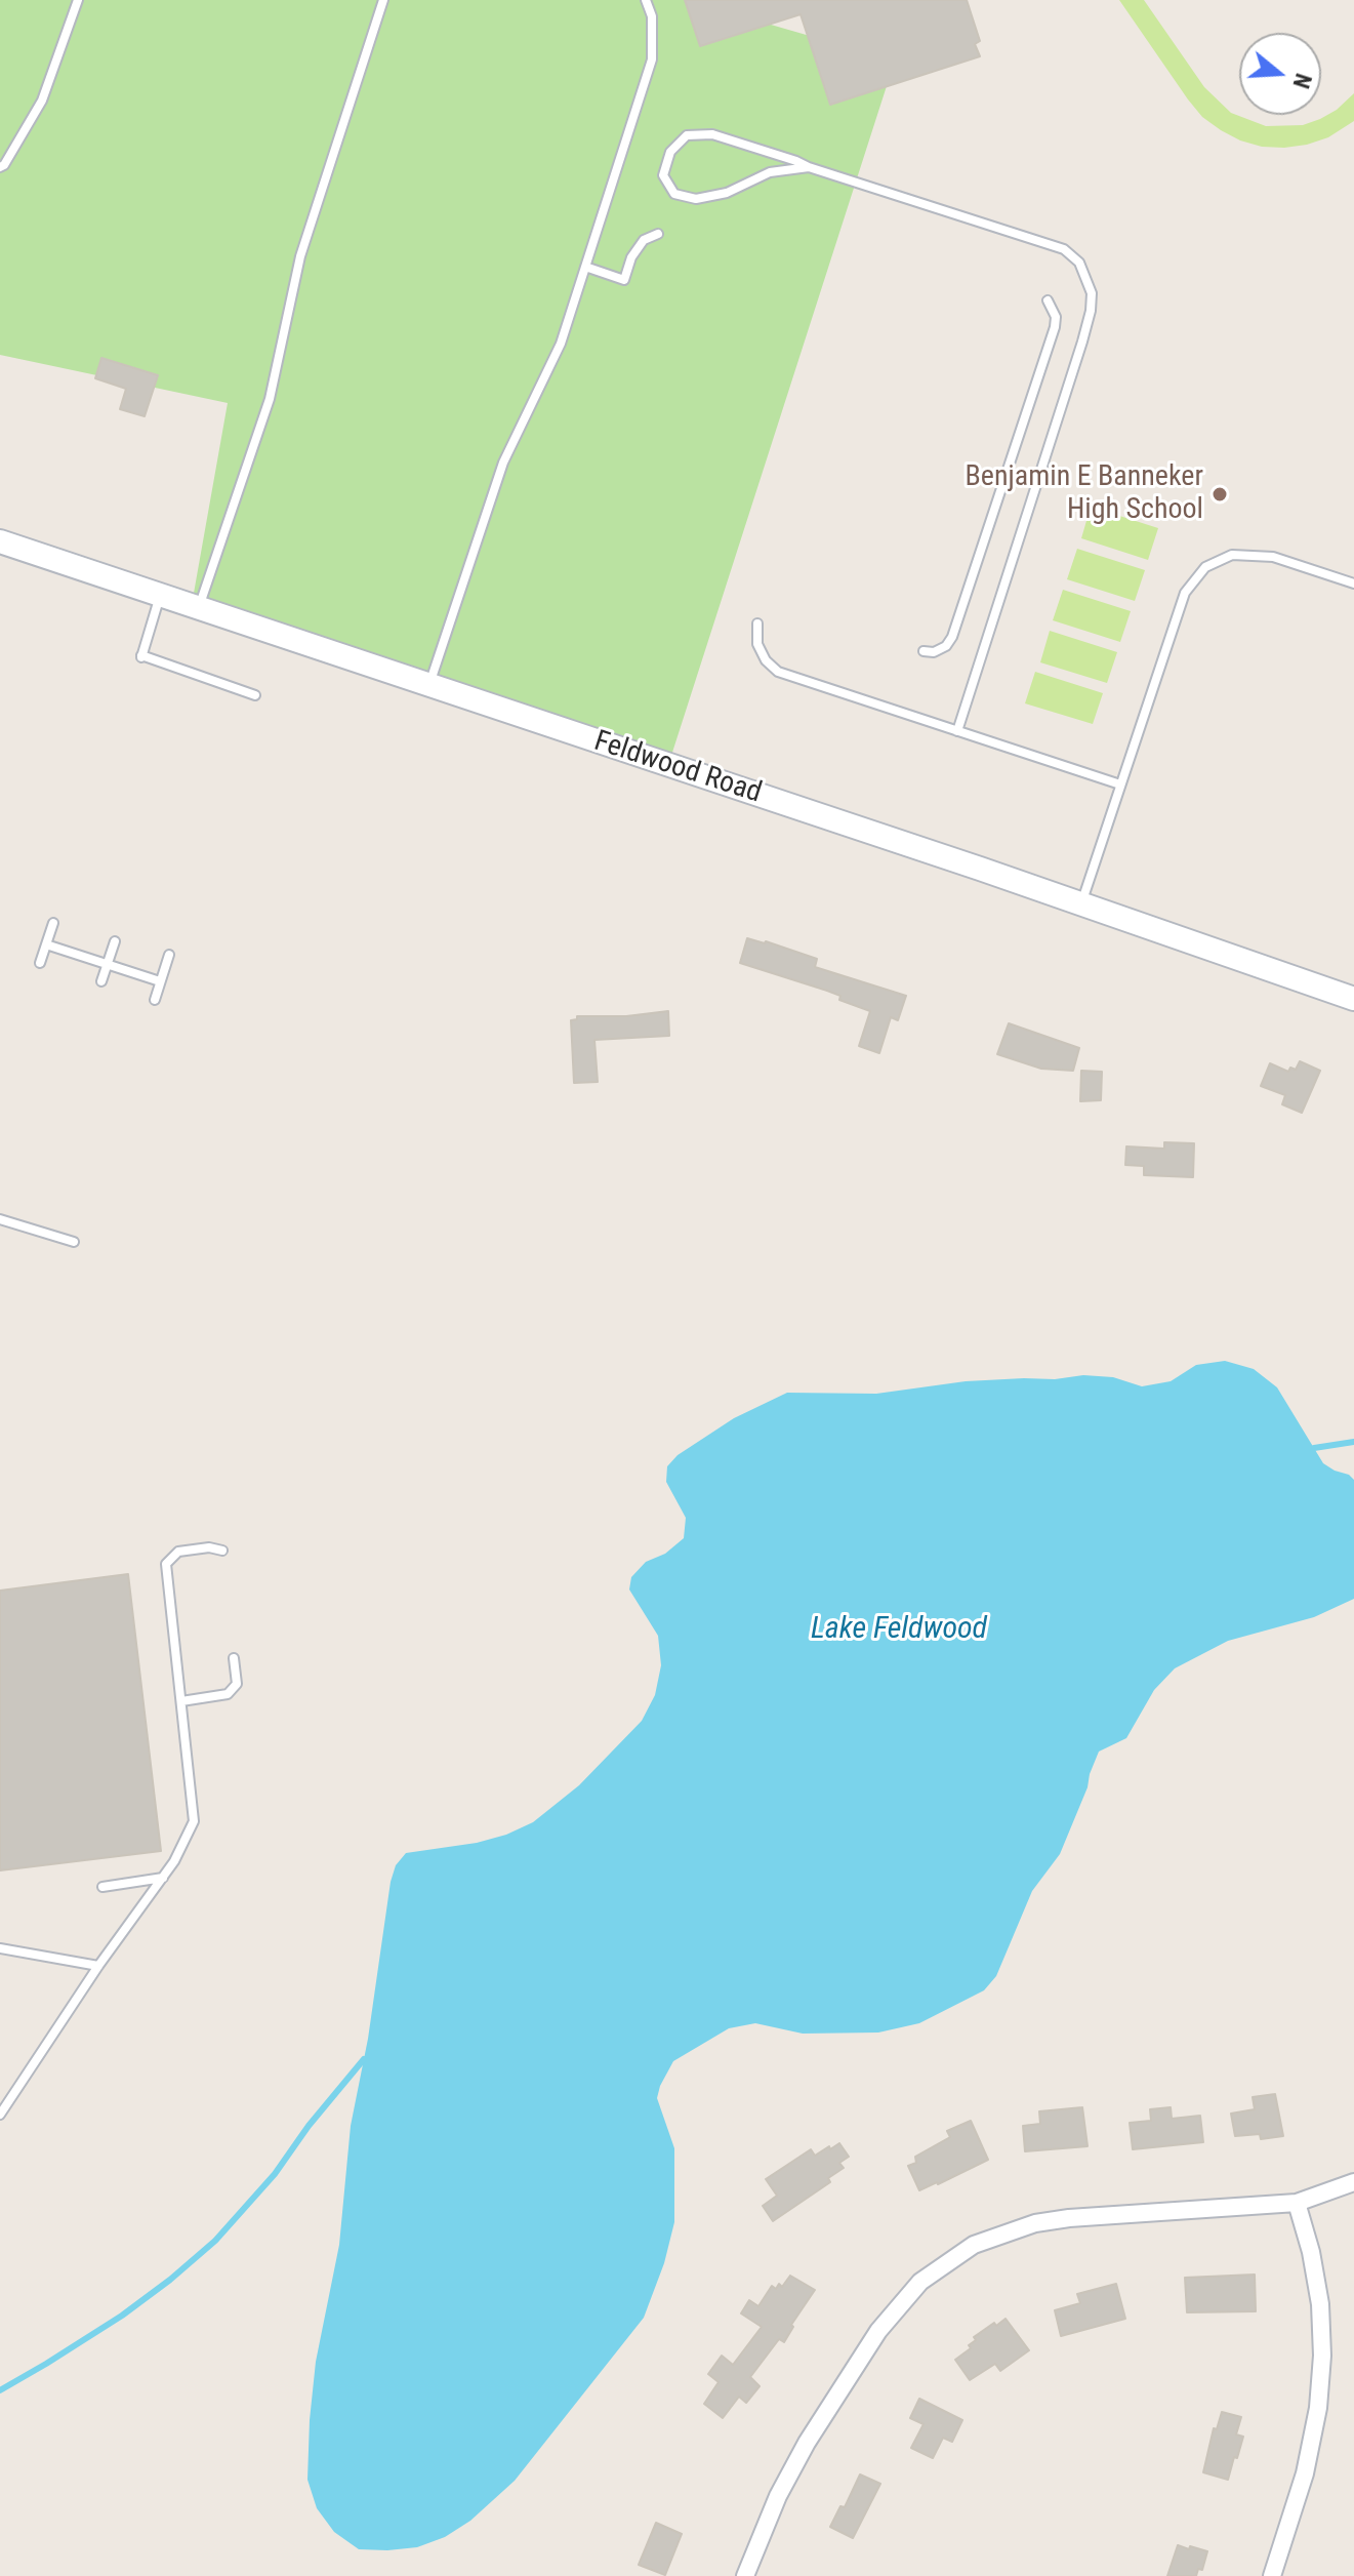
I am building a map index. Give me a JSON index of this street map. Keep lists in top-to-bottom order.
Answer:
{
  "streets": {
    "street": ["Feldwood Road"]
  },
  "water": ["Lake Feldwood"],
  "places": ["Benjamin E Banneker High School"],
  "north": "right"
}
